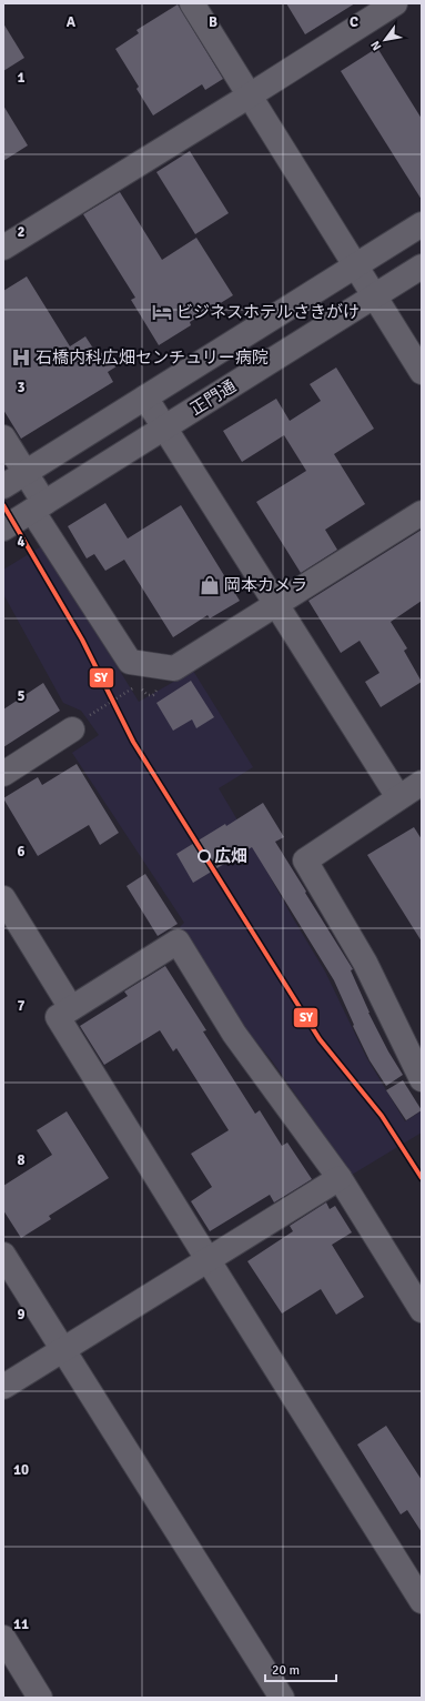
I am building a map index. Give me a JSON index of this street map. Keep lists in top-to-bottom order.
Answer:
{
  "streets": {
    "street": ["正門通"]
  },
  "places": {
    "hotel": ["ビジネスホテルさきがけ"],
    "hospital": ["石橋内科広畑センチュリー病院"],
    "shop": ["岡本カメラ"],
    "other": ["広畑"]
  },
  "lines": ["transit line SY"],
  "scale_bar": "20 m",
  "north": "bottom left",
  "grid": {
    "columns": ["A", "B", "C"],
    "rows": [
      "1",
      "2",
      "3",
      "4",
      "5",
      "6",
      "7",
      "8",
      "9",
      "10",
      "11"
    ]
  }
}
